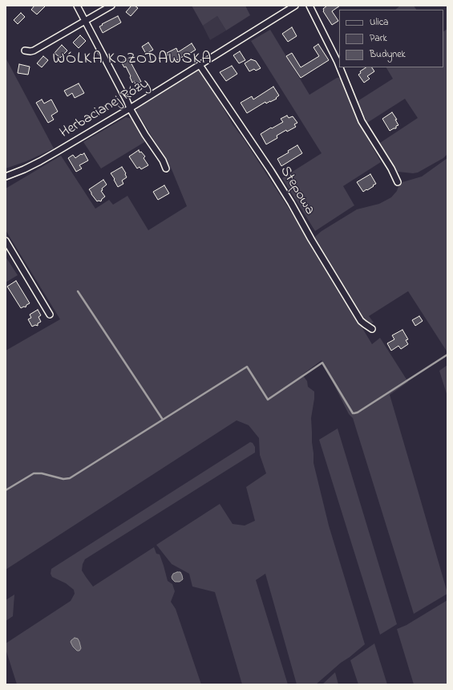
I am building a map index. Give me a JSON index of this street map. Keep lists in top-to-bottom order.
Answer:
{
  "streets": {
    "street": ["Herbacianej Róży", "Stepowa"]
  },
  "crossings": [
    ["Herbacianej Róży", "Stepowa"]
  ],
  "districts": ["WÓLKA KOZODAWSKA"],
  "legend": ["Ulica", "Park", "Budynek"]
}
